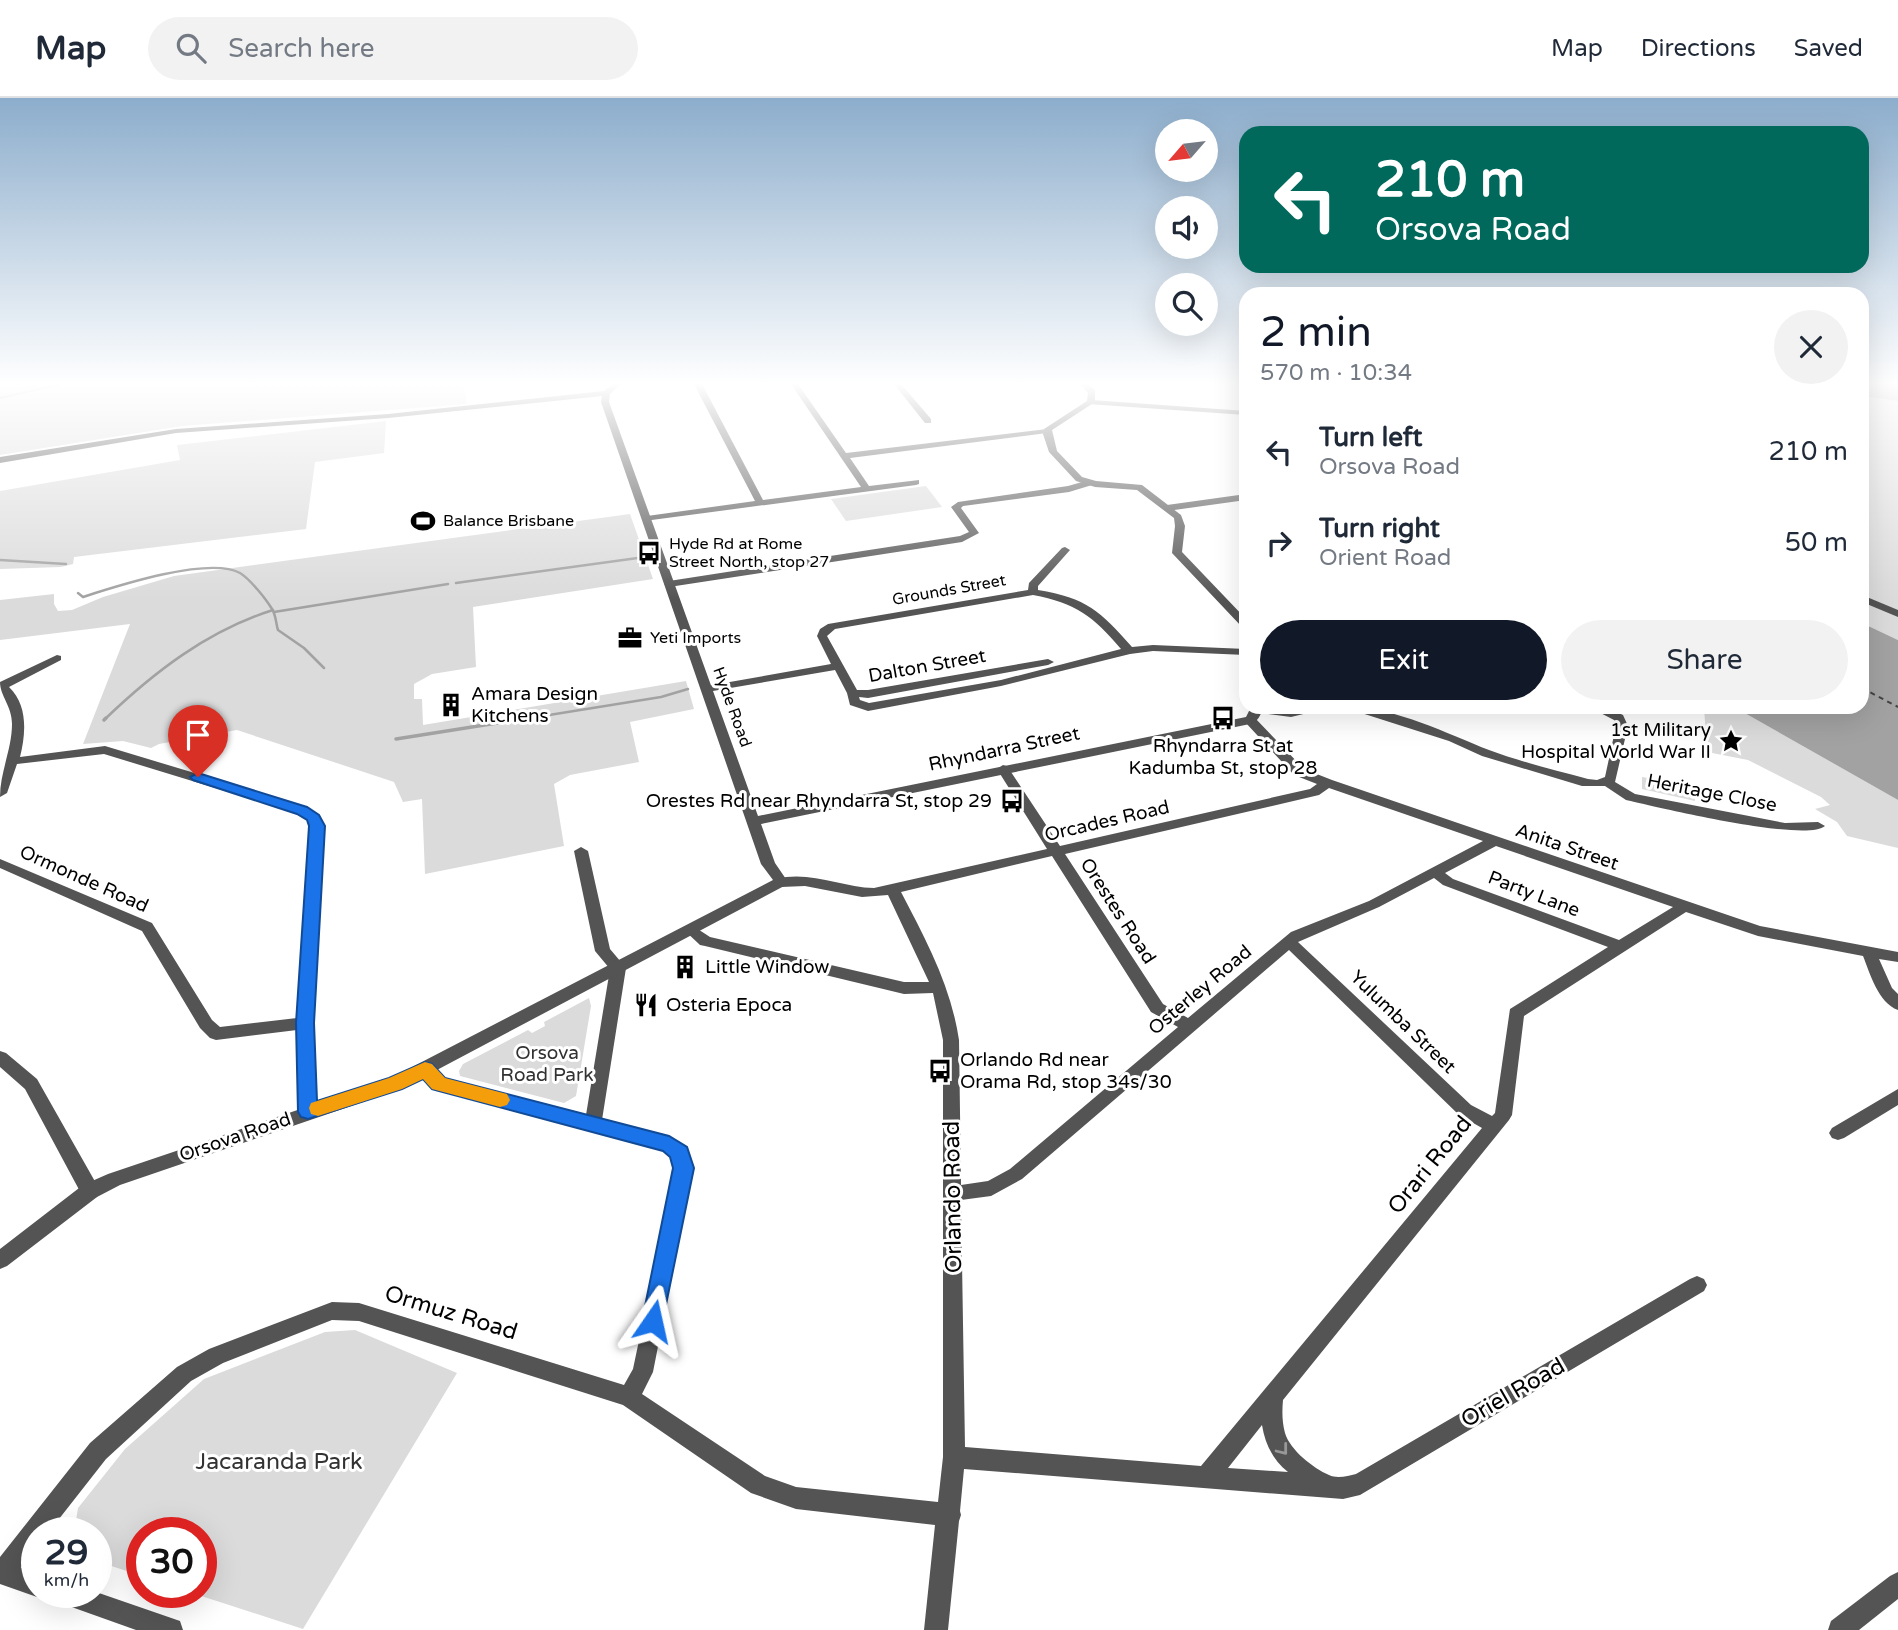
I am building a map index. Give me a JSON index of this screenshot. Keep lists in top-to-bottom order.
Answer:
{
  "streets": {
    "street": [
      "Grounds Street",
      "Dalton Street",
      "Hyde Road",
      "Rhyndarra Street",
      "Heritage Close",
      "Orcades Road",
      "Anita Street",
      "Ormonde Road",
      "Party Lane",
      "Orestes Road",
      "Osterley Road",
      "Yulumba Street",
      "Orsova Road",
      "Orari Road",
      "Orlando Road",
      "Ormuz Road",
      "Oriel Road"
    ]
  },
  "crossings": [
    ["Grounds Street", "Dalton Street"],
    ["Hyde Road", "Rhyndarra Street"],
    ["Hyde Road", "Orsova Road"],
    ["Rhyndarra Street", "Orestes Road"],
    ["Orcades Road", "Anita Street"],
    ["Orcades Road", "Orestes Road"],
    ["Orcades Road", "Orlando Road"],
    ["Anita Street", "Osterley Road"],
    ["Anita Street", "Orari Road"],
    ["Party Lane", "Osterley Road"],
    ["Party Lane", "Orari Road"],
    ["Orestes Road", "Osterley Road"],
    ["Osterley Road", "Yulumba Street"],
    ["Osterley Road", "Orlando Road"],
    ["Yulumba Street", "Orari Road"],
    ["Orari Road", "Oriel Road"],
    ["Orlando Road", "Ormuz Road"],
    ["Orlando Road", "Oriel Road"]
  ],
  "parks": ["Orsova Road Park", "Jacaranda Park"],
  "places": {
    "sports": ["Balance Brisbane"],
    "bus stop": [
      "Hyde Rd at Rome Street North, stop 27",
      "Rhyndarra St at Kadumba St, stop 28",
      "Orestes Rd near Rhyndarra St, stop 29",
      "Orlando Rd near Orama Rd, stop 34s/30"
    ],
    "office": ["Yeti Imports"],
    "building": ["Amara Design Kitchens", "Little Window"],
    "place": ["1st Military Hospital World War II"],
    "restaurant": ["Osteria Epoca"]
  },
  "north": "bottom left",
  "page": {
    "header": "Map",
    "search": "Search here",
    "nav": ["Map", "Directions", "Saved"],
    "turn": ["210 m", "Orsova Road"],
    "heading": ["2 min", "570 m · 10:34"],
    "list": [
      {
        "name": "Turn left",
        "note": "Orsova Road",
        "value": "210 m"
      },
      {
        "name": "Turn right",
        "note": "Orient Road",
        "value": "50 m"
      }
    ],
    "buttons": ["Exit", "Share"],
    "speed": "29 km/h",
    "limit": "30"
  }
}
